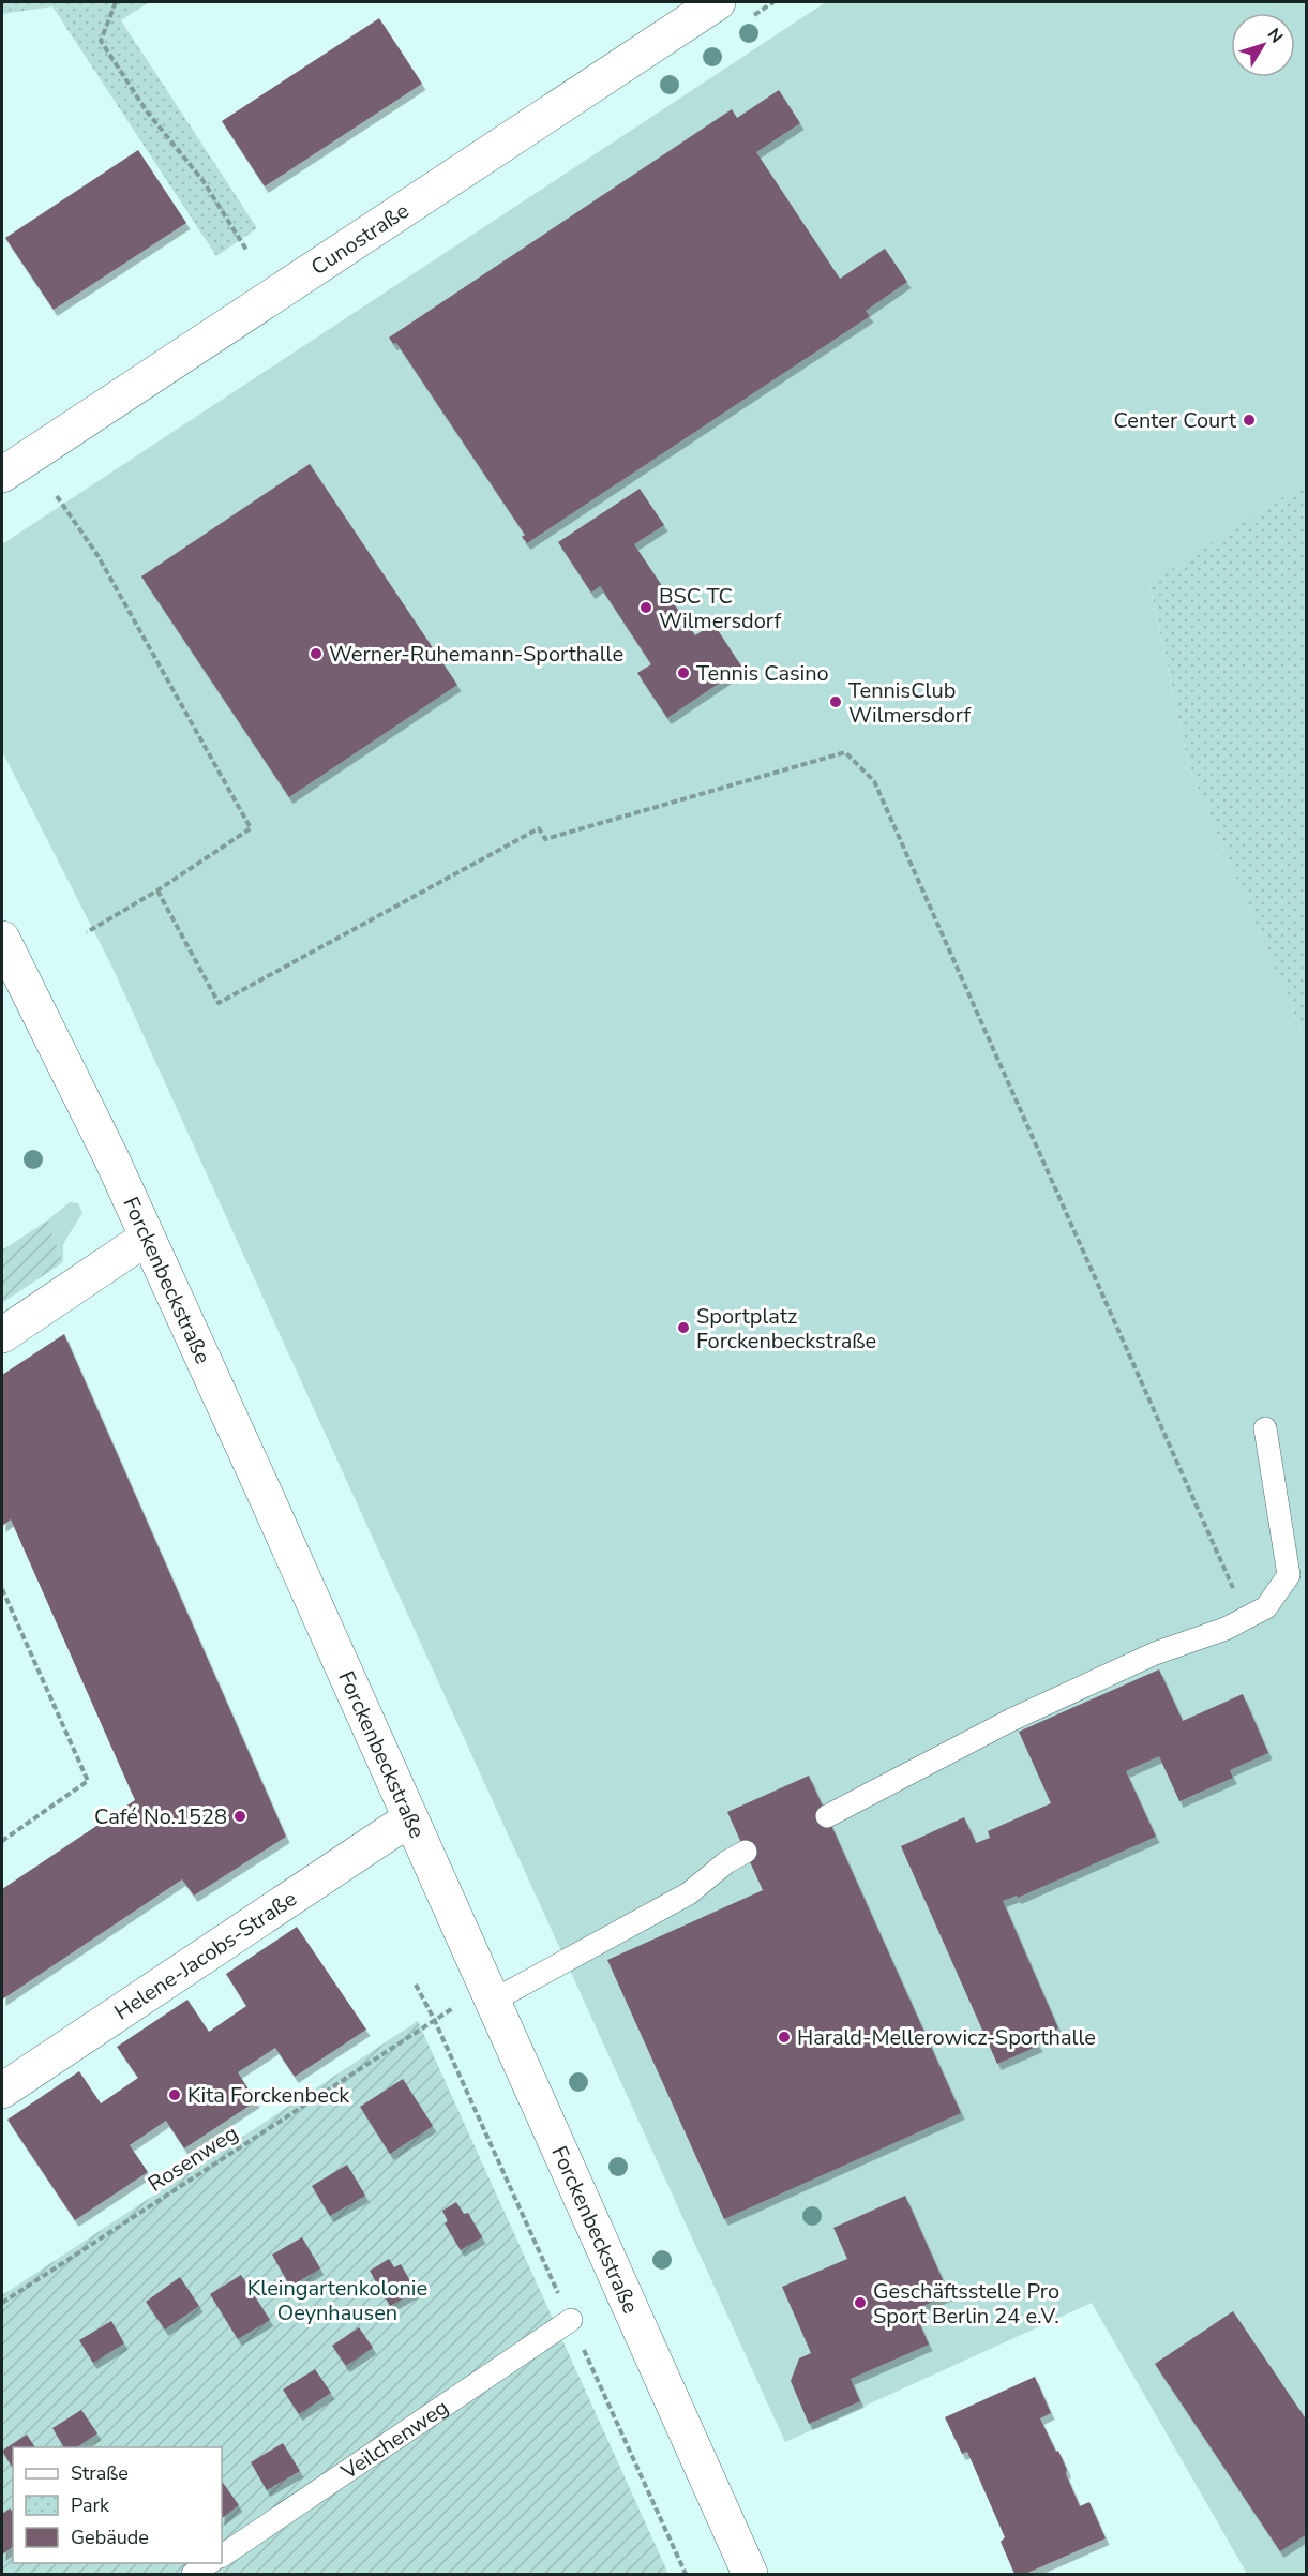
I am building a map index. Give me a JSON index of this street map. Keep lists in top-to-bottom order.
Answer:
{
  "streets": {
    "street": ["Cunostraße", "Forckenbeckstraße", "Helene-Jacobs-Straße"],
    "lane": ["Veilchenweg"],
    "path": ["Rosenweg"]
  },
  "crossings": [
    ["Forckenbeckstraße", "Helene-Jacobs-Straße"]
  ],
  "parks": ["Kleingartenkolonie Oeynhausen"],
  "places": [
    "Center Court",
    "BSC TC Wilmersdorf",
    "Werner-Ruhemann-Sporthalle",
    "Tennis Casino",
    "TennisClub Wilmersdorf",
    "Sportplatz Forckenbeckstraße",
    "Café No.1528",
    "Harald-Mellerowicz-Sporthalle",
    "Kita Forckenbeck",
    "Geschäftsstelle Pro Sport Berlin 24 e.V."
  ],
  "legend": ["Straße", "Park", "Gebäude"],
  "north": "top right"
}
